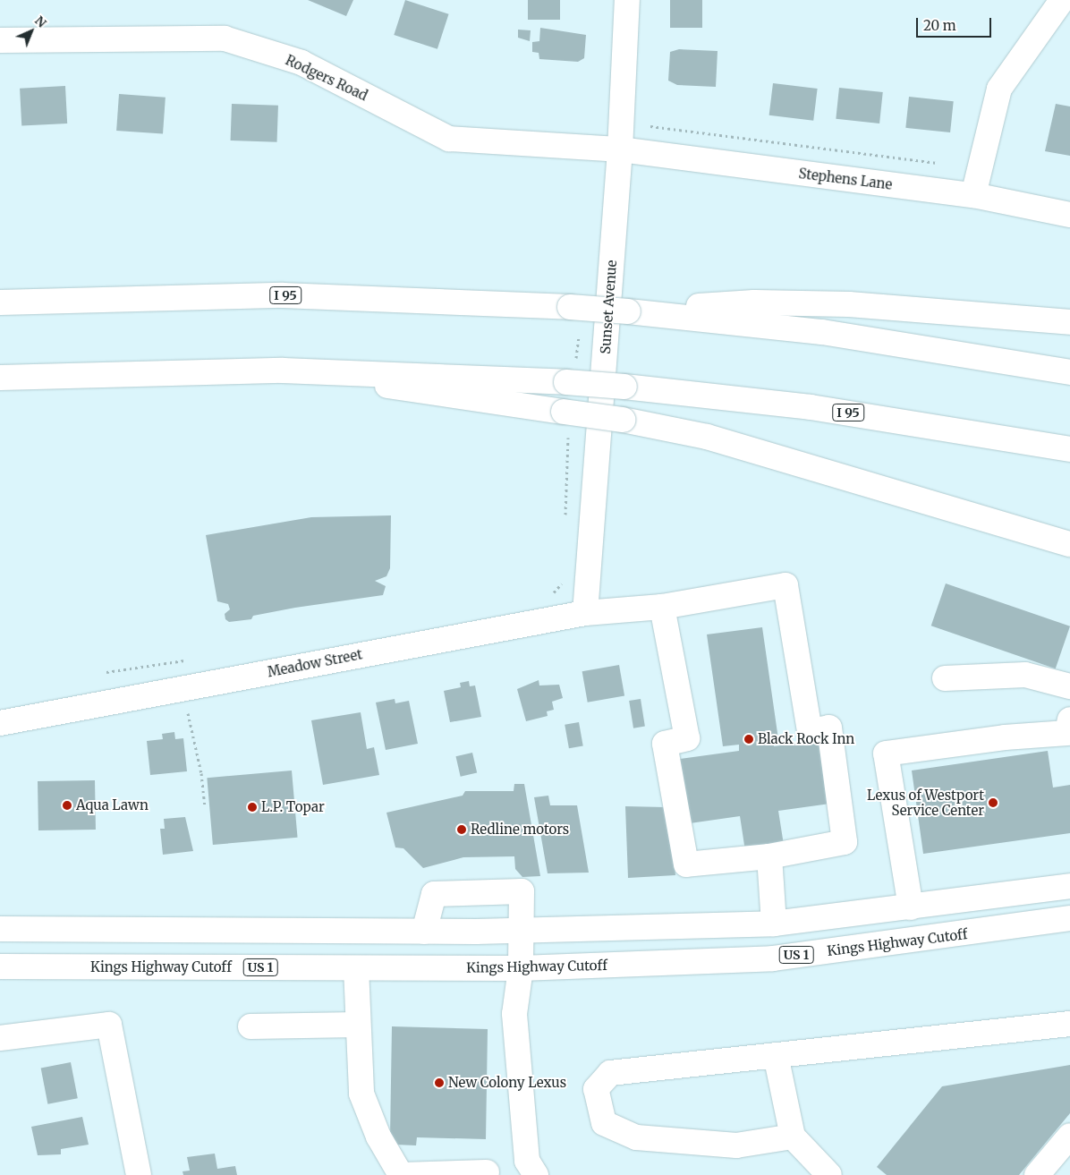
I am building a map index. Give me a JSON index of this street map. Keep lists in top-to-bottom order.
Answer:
{
  "streets": {
    "main road": [
      "Rodgers Road",
      "Stephens Lane",
      "I 95",
      "Sunset Avenue",
      "Meadow Street",
      "Kings Highway Cutoff",
      "US 1"
    ]
  },
  "crossings": [
    ["Rodgers Road", "Stephens Lane"],
    ["Rodgers Road", "Sunset Avenue"],
    ["Stephens Lane", "Sunset Avenue"],
    ["Sunset Avenue", "Meadow Street"]
  ],
  "places": [
    "Black Rock Inn",
    "Lexus of Westport Service Center",
    "Aqua Lawn",
    "L.P. Topar",
    "Redline motors",
    "New Colony Lexus"
  ],
  "scale_bar": "20 m",
  "north": "top right"
}
